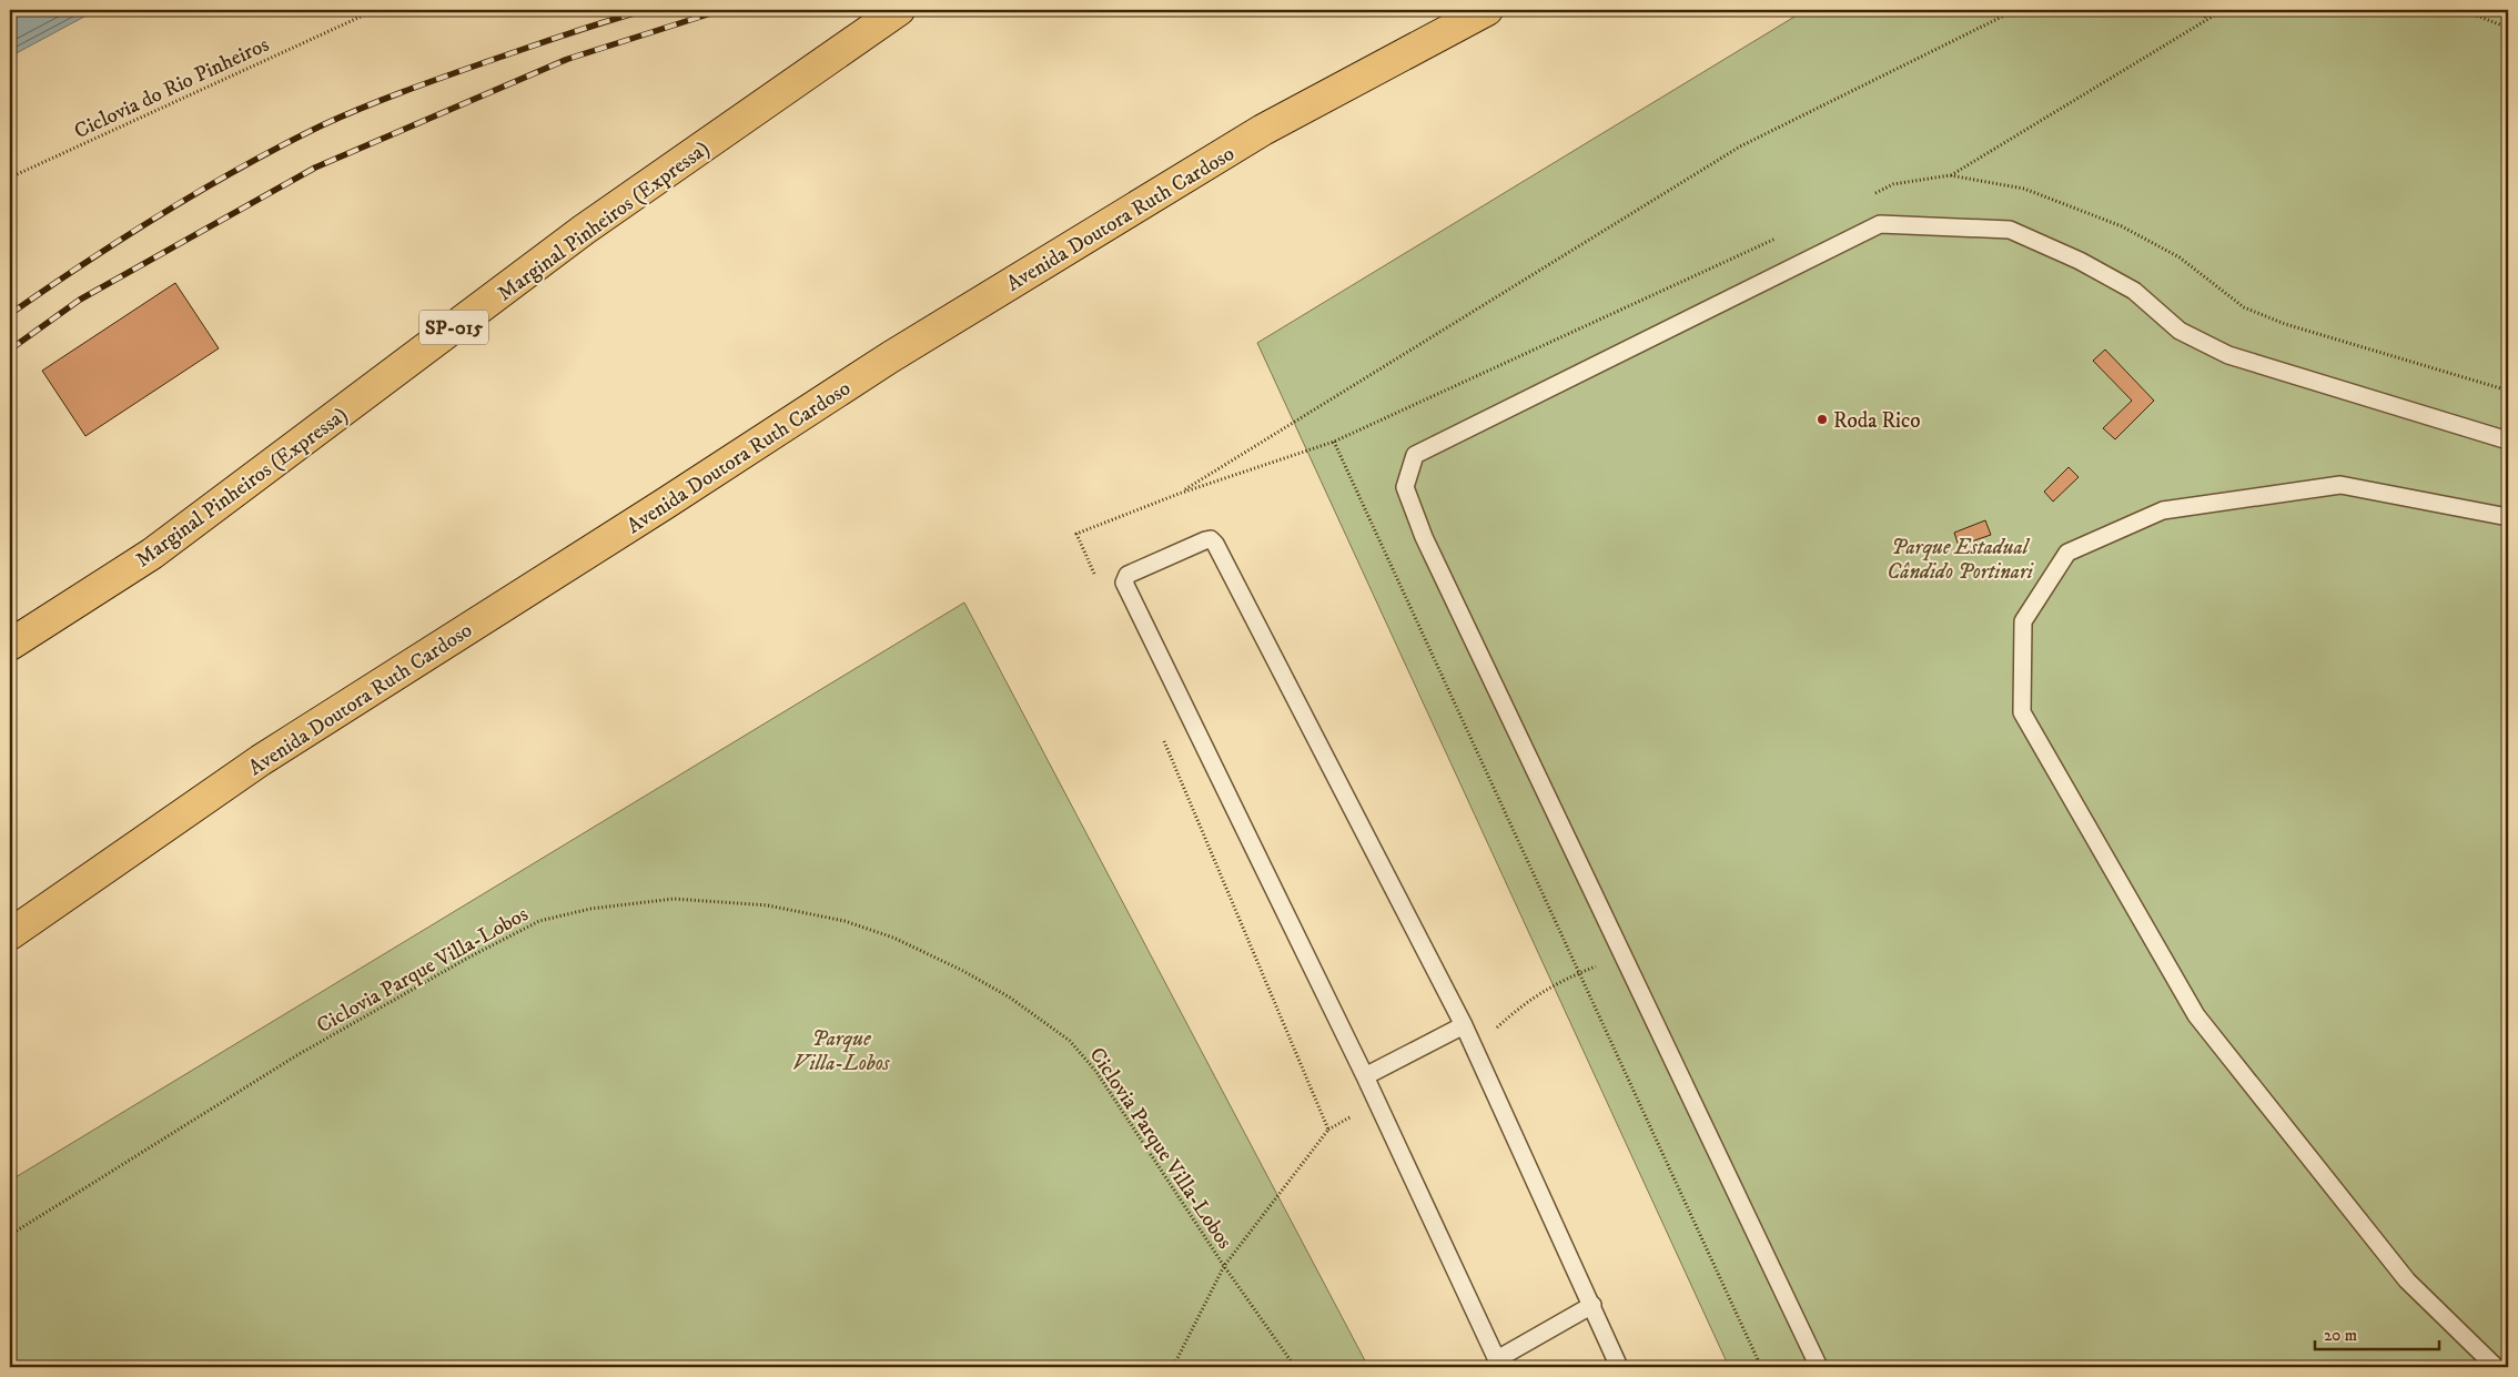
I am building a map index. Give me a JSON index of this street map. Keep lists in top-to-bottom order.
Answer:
{
  "streets": {
    "highway": ["Avenida Doutora Ruth Cardoso", "Marginal Pinheiros (Expressa)", "SP-015"],
    "path": ["Ciclovia do Rio Pinheiros", "Ciclovia Parque Villa-Lobos"]
  },
  "parks": ["Parque Estadual Cândido Portinari", "Parque Villa-Lobos"],
  "places": ["Roda Rico"],
  "scale_bar": "20 m"
}
